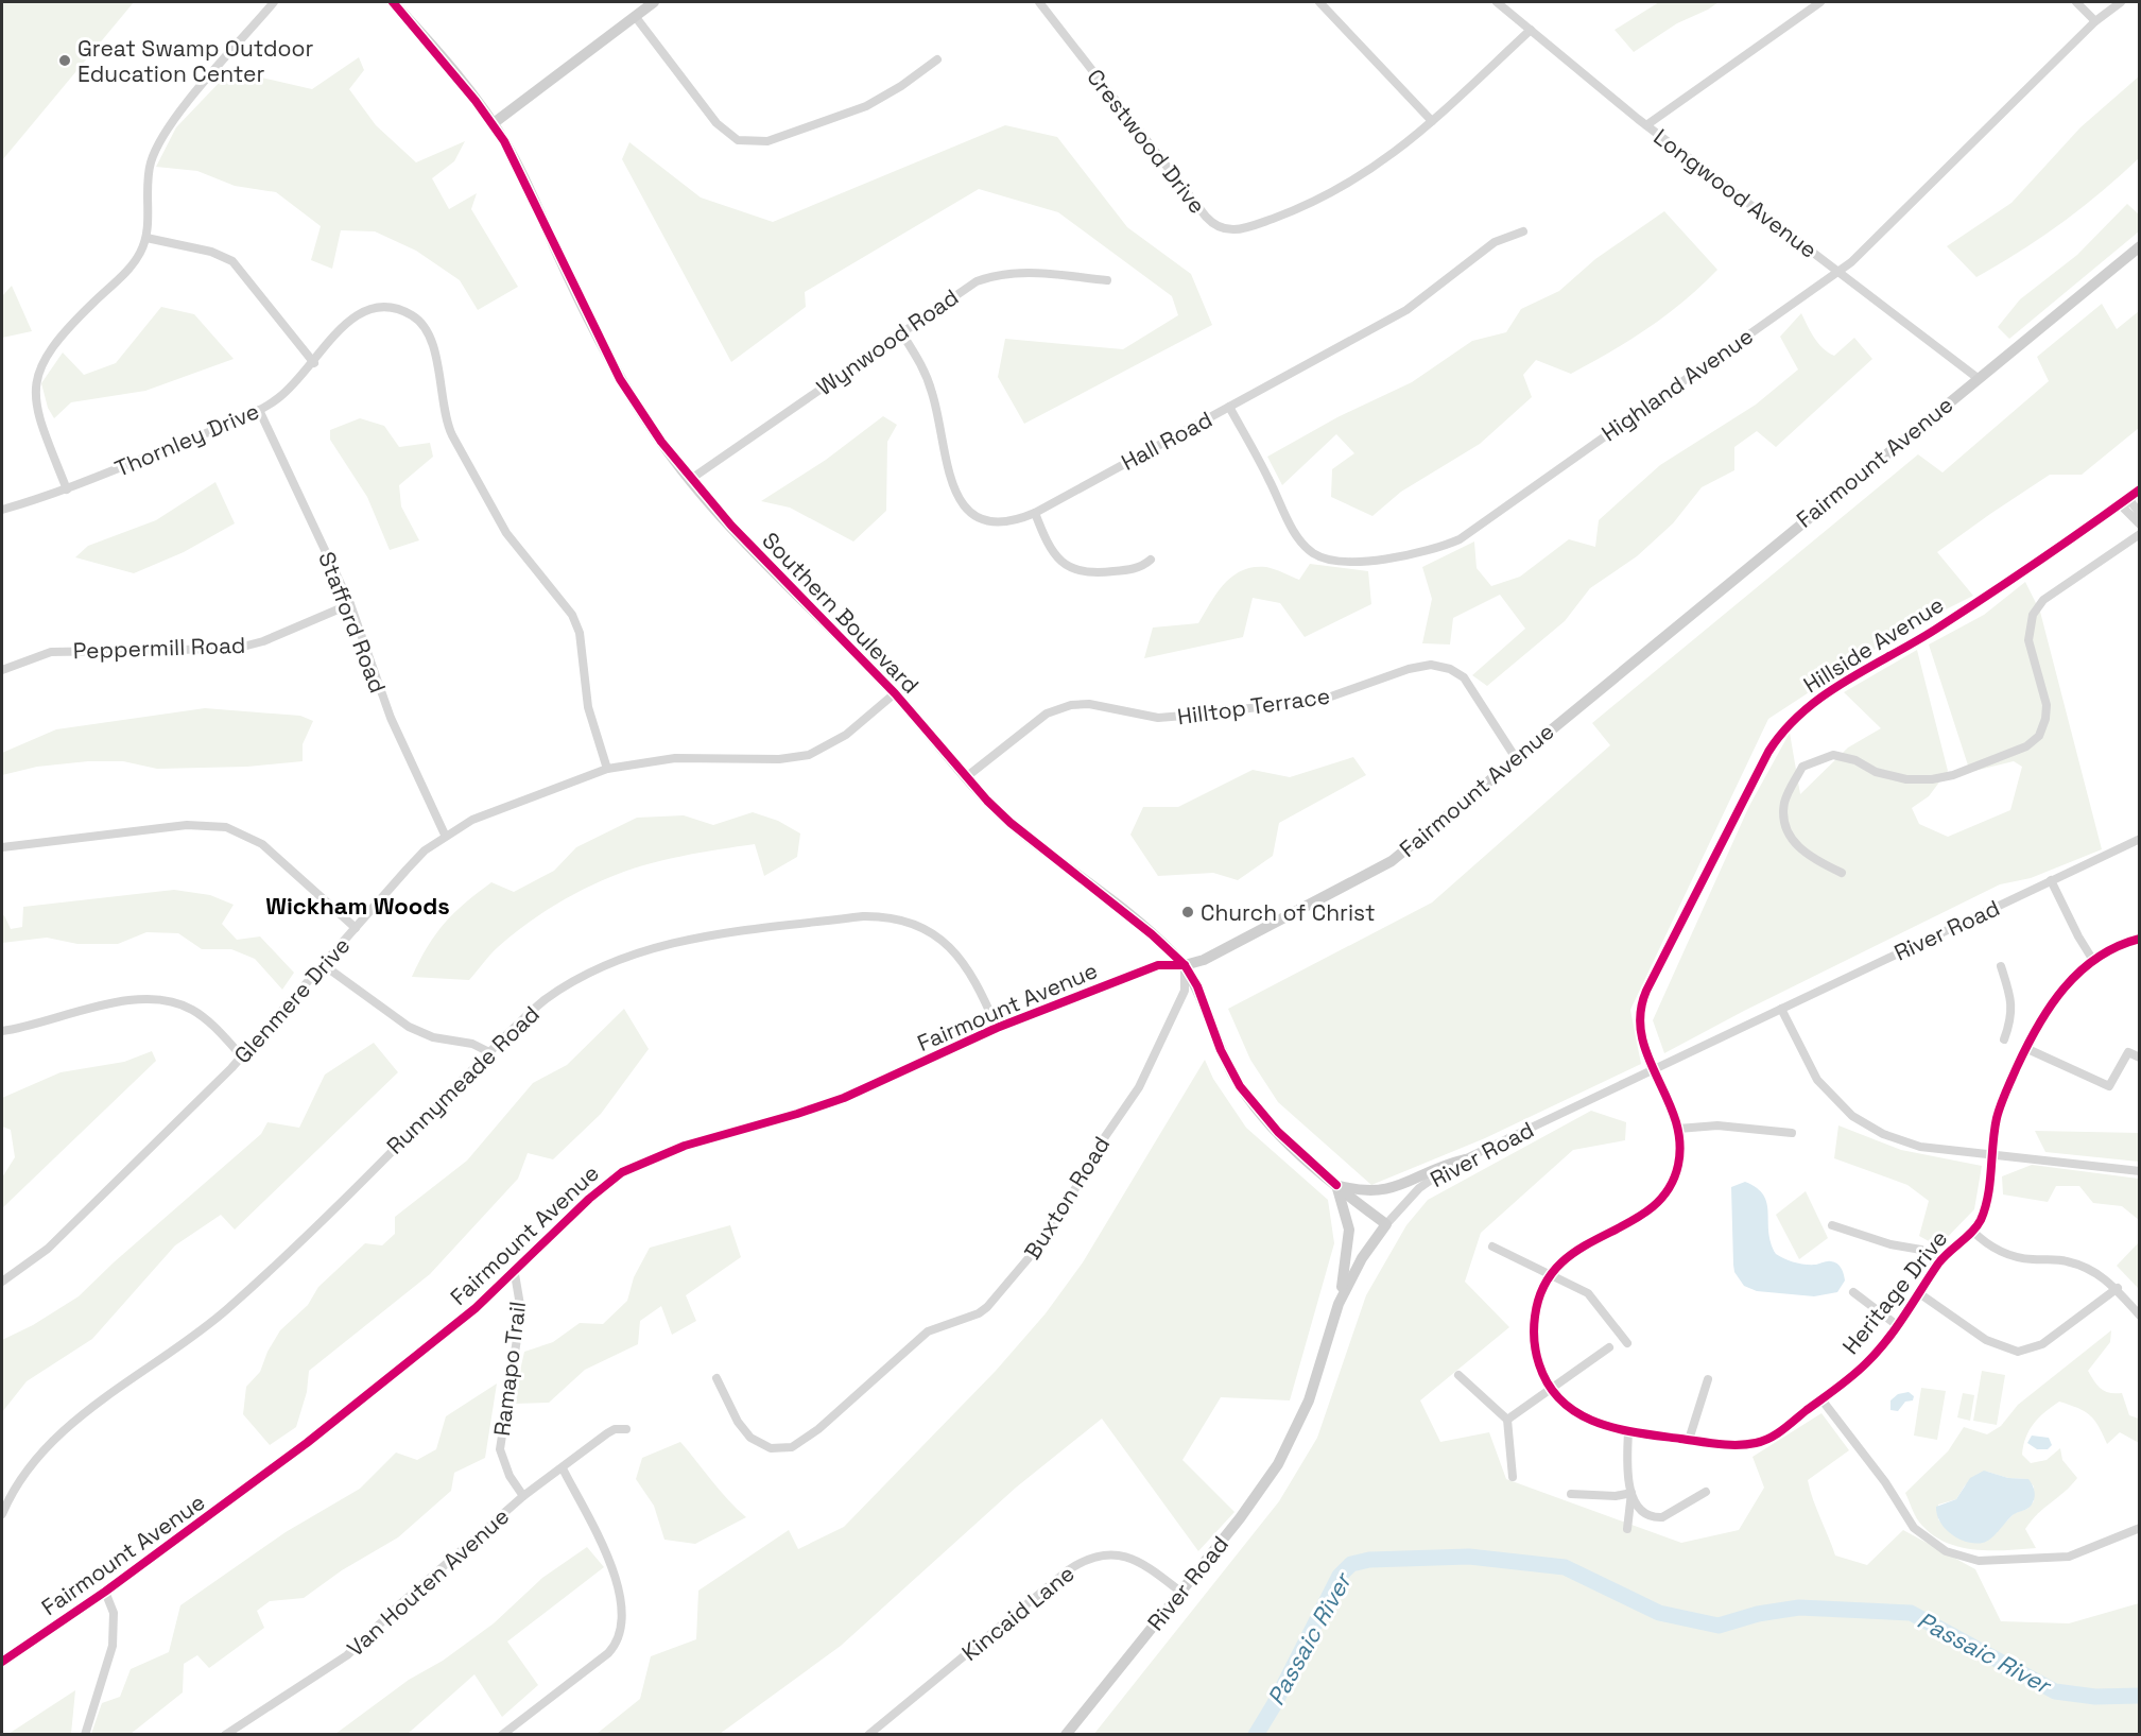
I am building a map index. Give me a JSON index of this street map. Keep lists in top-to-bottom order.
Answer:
{
  "streets": {
    "main road": ["Fairmount Avenue", "Southern Boulevard", "River Road"],
    "street": [
      "Crestwood Drive",
      "Longwood Avenue",
      "Wynwood Road",
      "Highland Avenue",
      "Thornley Drive",
      "Hall Road",
      "Stafford Road",
      "Hillside Avenue",
      "Peppermill Road",
      "Hilltop Terrace",
      "Glenmere Drive",
      "Runnymeade Road",
      "Buxton Road",
      "Heritage Drive",
      "Ramapo Trail",
      "Van Houten Avenue",
      "Kincaid Lane"
    ]
  },
  "crossings": [
    ["Crestwood Drive", "Longwood Avenue"],
    ["Longwood Avenue", "Highland Avenue"],
    ["Longwood Avenue", "Fairmount Avenue"],
    ["Wynwood Road", "Hall Road"],
    ["Wynwood Road", "Southern Boulevard"],
    ["Highland Avenue", "Hall Road"],
    ["Thornley Drive", "Stafford Road"],
    ["Thornley Drive", "Glenmere Drive"],
    ["Fairmount Avenue", "Southern Boulevard"],
    ["Fairmount Avenue", "Hilltop Terrace"],
    ["Fairmount Avenue", "Runnymeade Road"],
    ["Fairmount Avenue", "Buxton Road"],
    ["Fairmount Avenue", "Ramapo Trail"],
    ["Southern Boulevard", "Hilltop Terrace"],
    ["Southern Boulevard", "River Road"],
    ["Southern Boulevard", "Glenmere Drive"],
    ["Southern Boulevard", "Buxton Road"],
    ["Stafford Road", "Peppermill Road"],
    ["Stafford Road", "Glenmere Drive"],
    ["Hillside Avenue", "River Road"],
    ["Hillside Avenue", "Heritage Drive"],
    ["River Road", "Heritage Drive"],
    ["River Road", "Kincaid Lane"],
    ["Ramapo Trail", "Van Houten Avenue"]
  ],
  "districts": ["Wickham Woods"],
  "water": ["Passaic River"],
  "places": ["Great Swamp Outdoor Education Center", "Church of Christ"]
}
